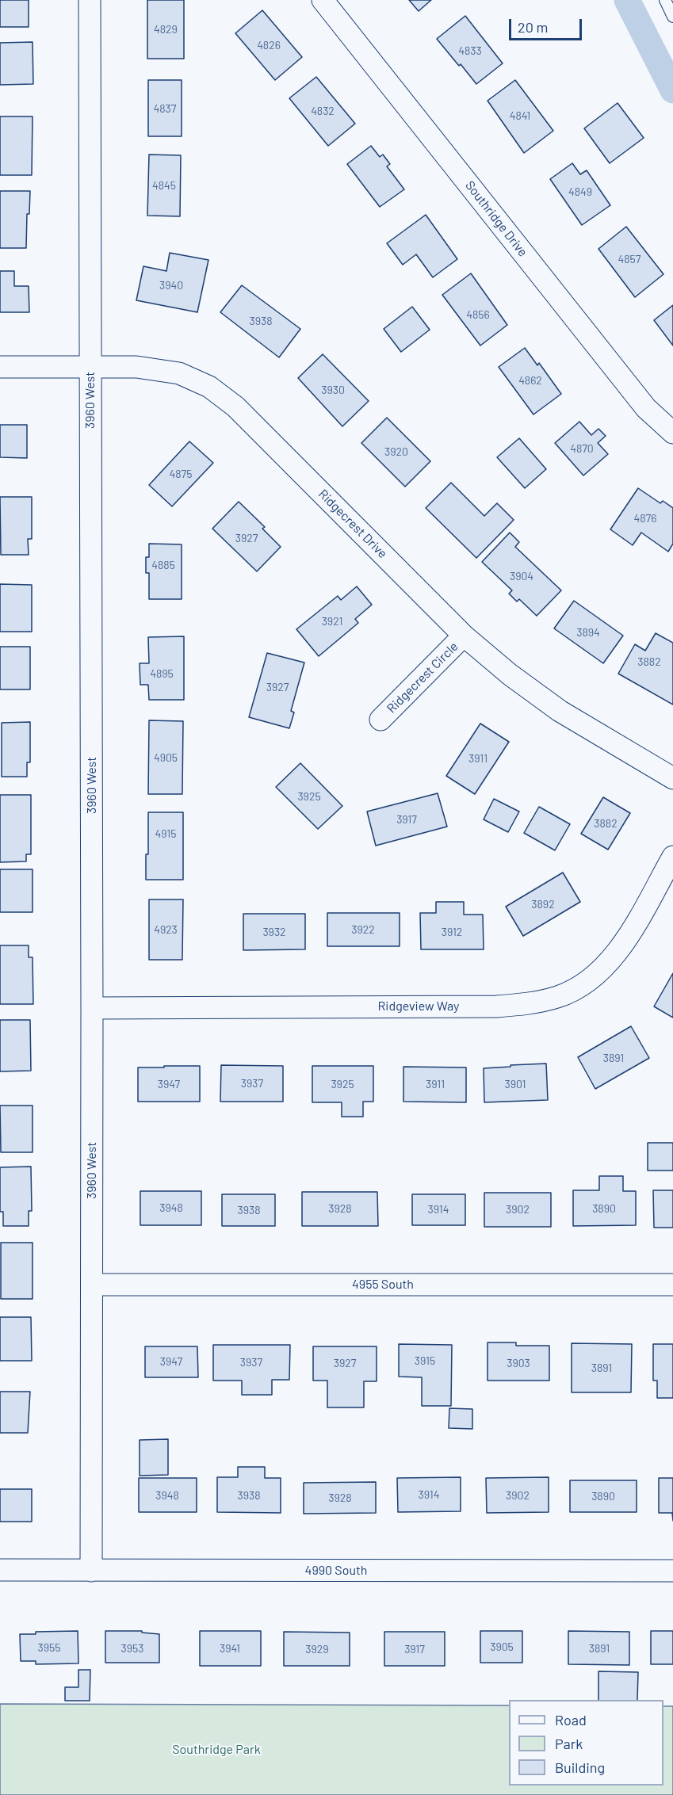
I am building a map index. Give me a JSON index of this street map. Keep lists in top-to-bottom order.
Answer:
{
  "streets": {
    "street": [
      "Southridge Drive",
      "3960 West",
      "Ridgecrest Drive",
      "Ridgecrest Circle",
      "Ridgeview Way",
      "4955 South",
      "4990 South"
    ]
  },
  "crossings": [
    ["3960 West", "Ridgecrest Drive"],
    ["3960 West", "Ridgeview Way"],
    ["3960 West", "4955 South"],
    ["3960 West", "4990 South"],
    ["Ridgecrest Drive", "Ridgecrest Circle"]
  ],
  "parks": ["Southridge Park"],
  "house_numbers": [
    "4829",
    "4826",
    "4833",
    "4837",
    "4832",
    "4841",
    "4845",
    "4849",
    "4857",
    "3940",
    "4856",
    "3938",
    "4862",
    "3930",
    "4870",
    "3920",
    "4875",
    "4876",
    "3927",
    "4885",
    "3904",
    "3921",
    "3894",
    "3882",
    "4895",
    "3927",
    "4905",
    "3911",
    "3925",
    "3917",
    "3882",
    "4915",
    "3892",
    "4923",
    "3922",
    "3932",
    "3912",
    "3891",
    "3937",
    "3947",
    "3925",
    "3911",
    "3901",
    "3948",
    "3928",
    "3890",
    "3914",
    "3902",
    "3938",
    "3915",
    "3947",
    "3937",
    "3927",
    "3903",
    "3891",
    "3914",
    "3948",
    "3938",
    "3902",
    "3890",
    "3928",
    "3905",
    "3955",
    "3953",
    "3941",
    "3891",
    "3929",
    "3917"
  ],
  "legend": ["Road", "Park", "Building"],
  "scale_bar": "20 m"
}
